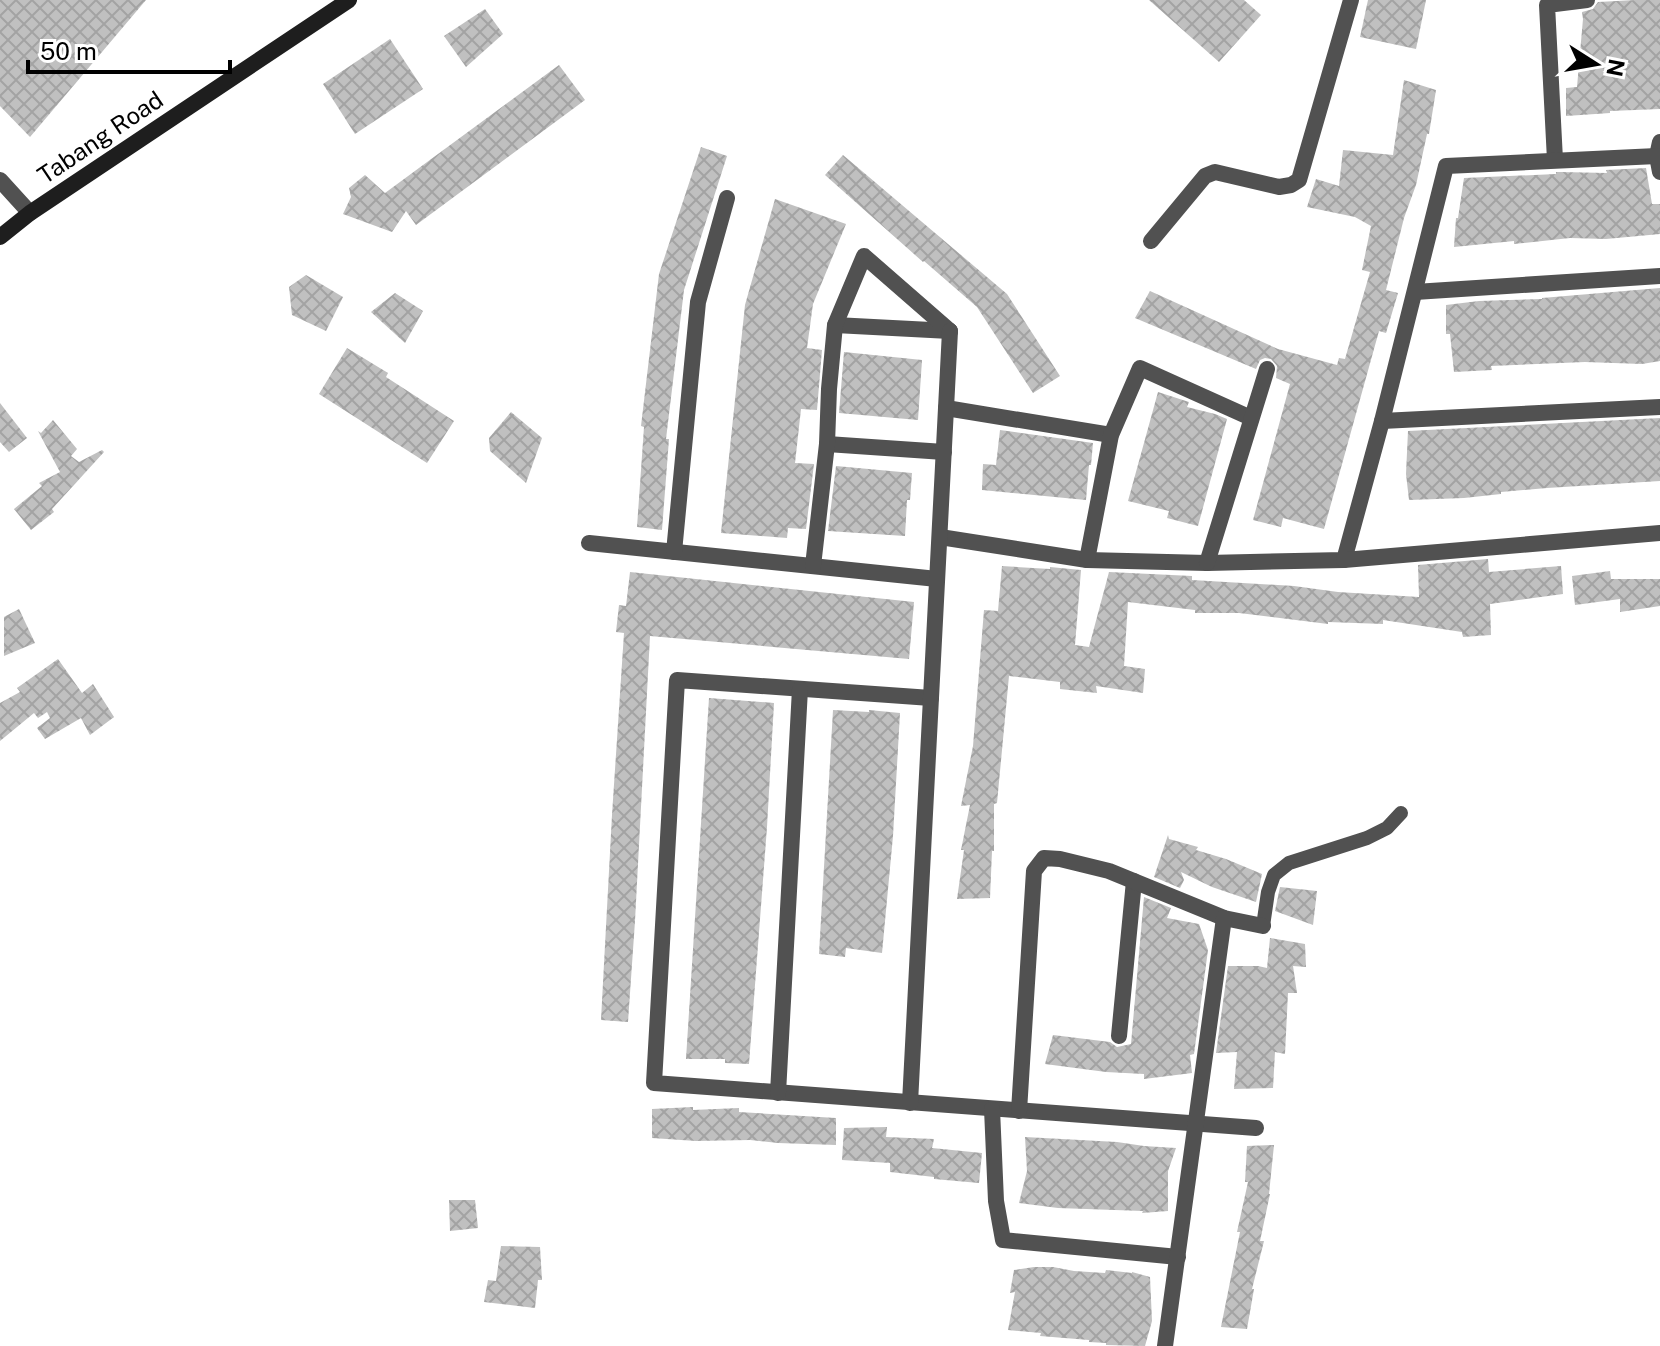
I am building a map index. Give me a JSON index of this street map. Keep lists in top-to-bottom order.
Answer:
{
  "streets": {
    "main road": ["Tabang Road"]
  },
  "scale_bar": "50 m",
  "north": "right"
}
